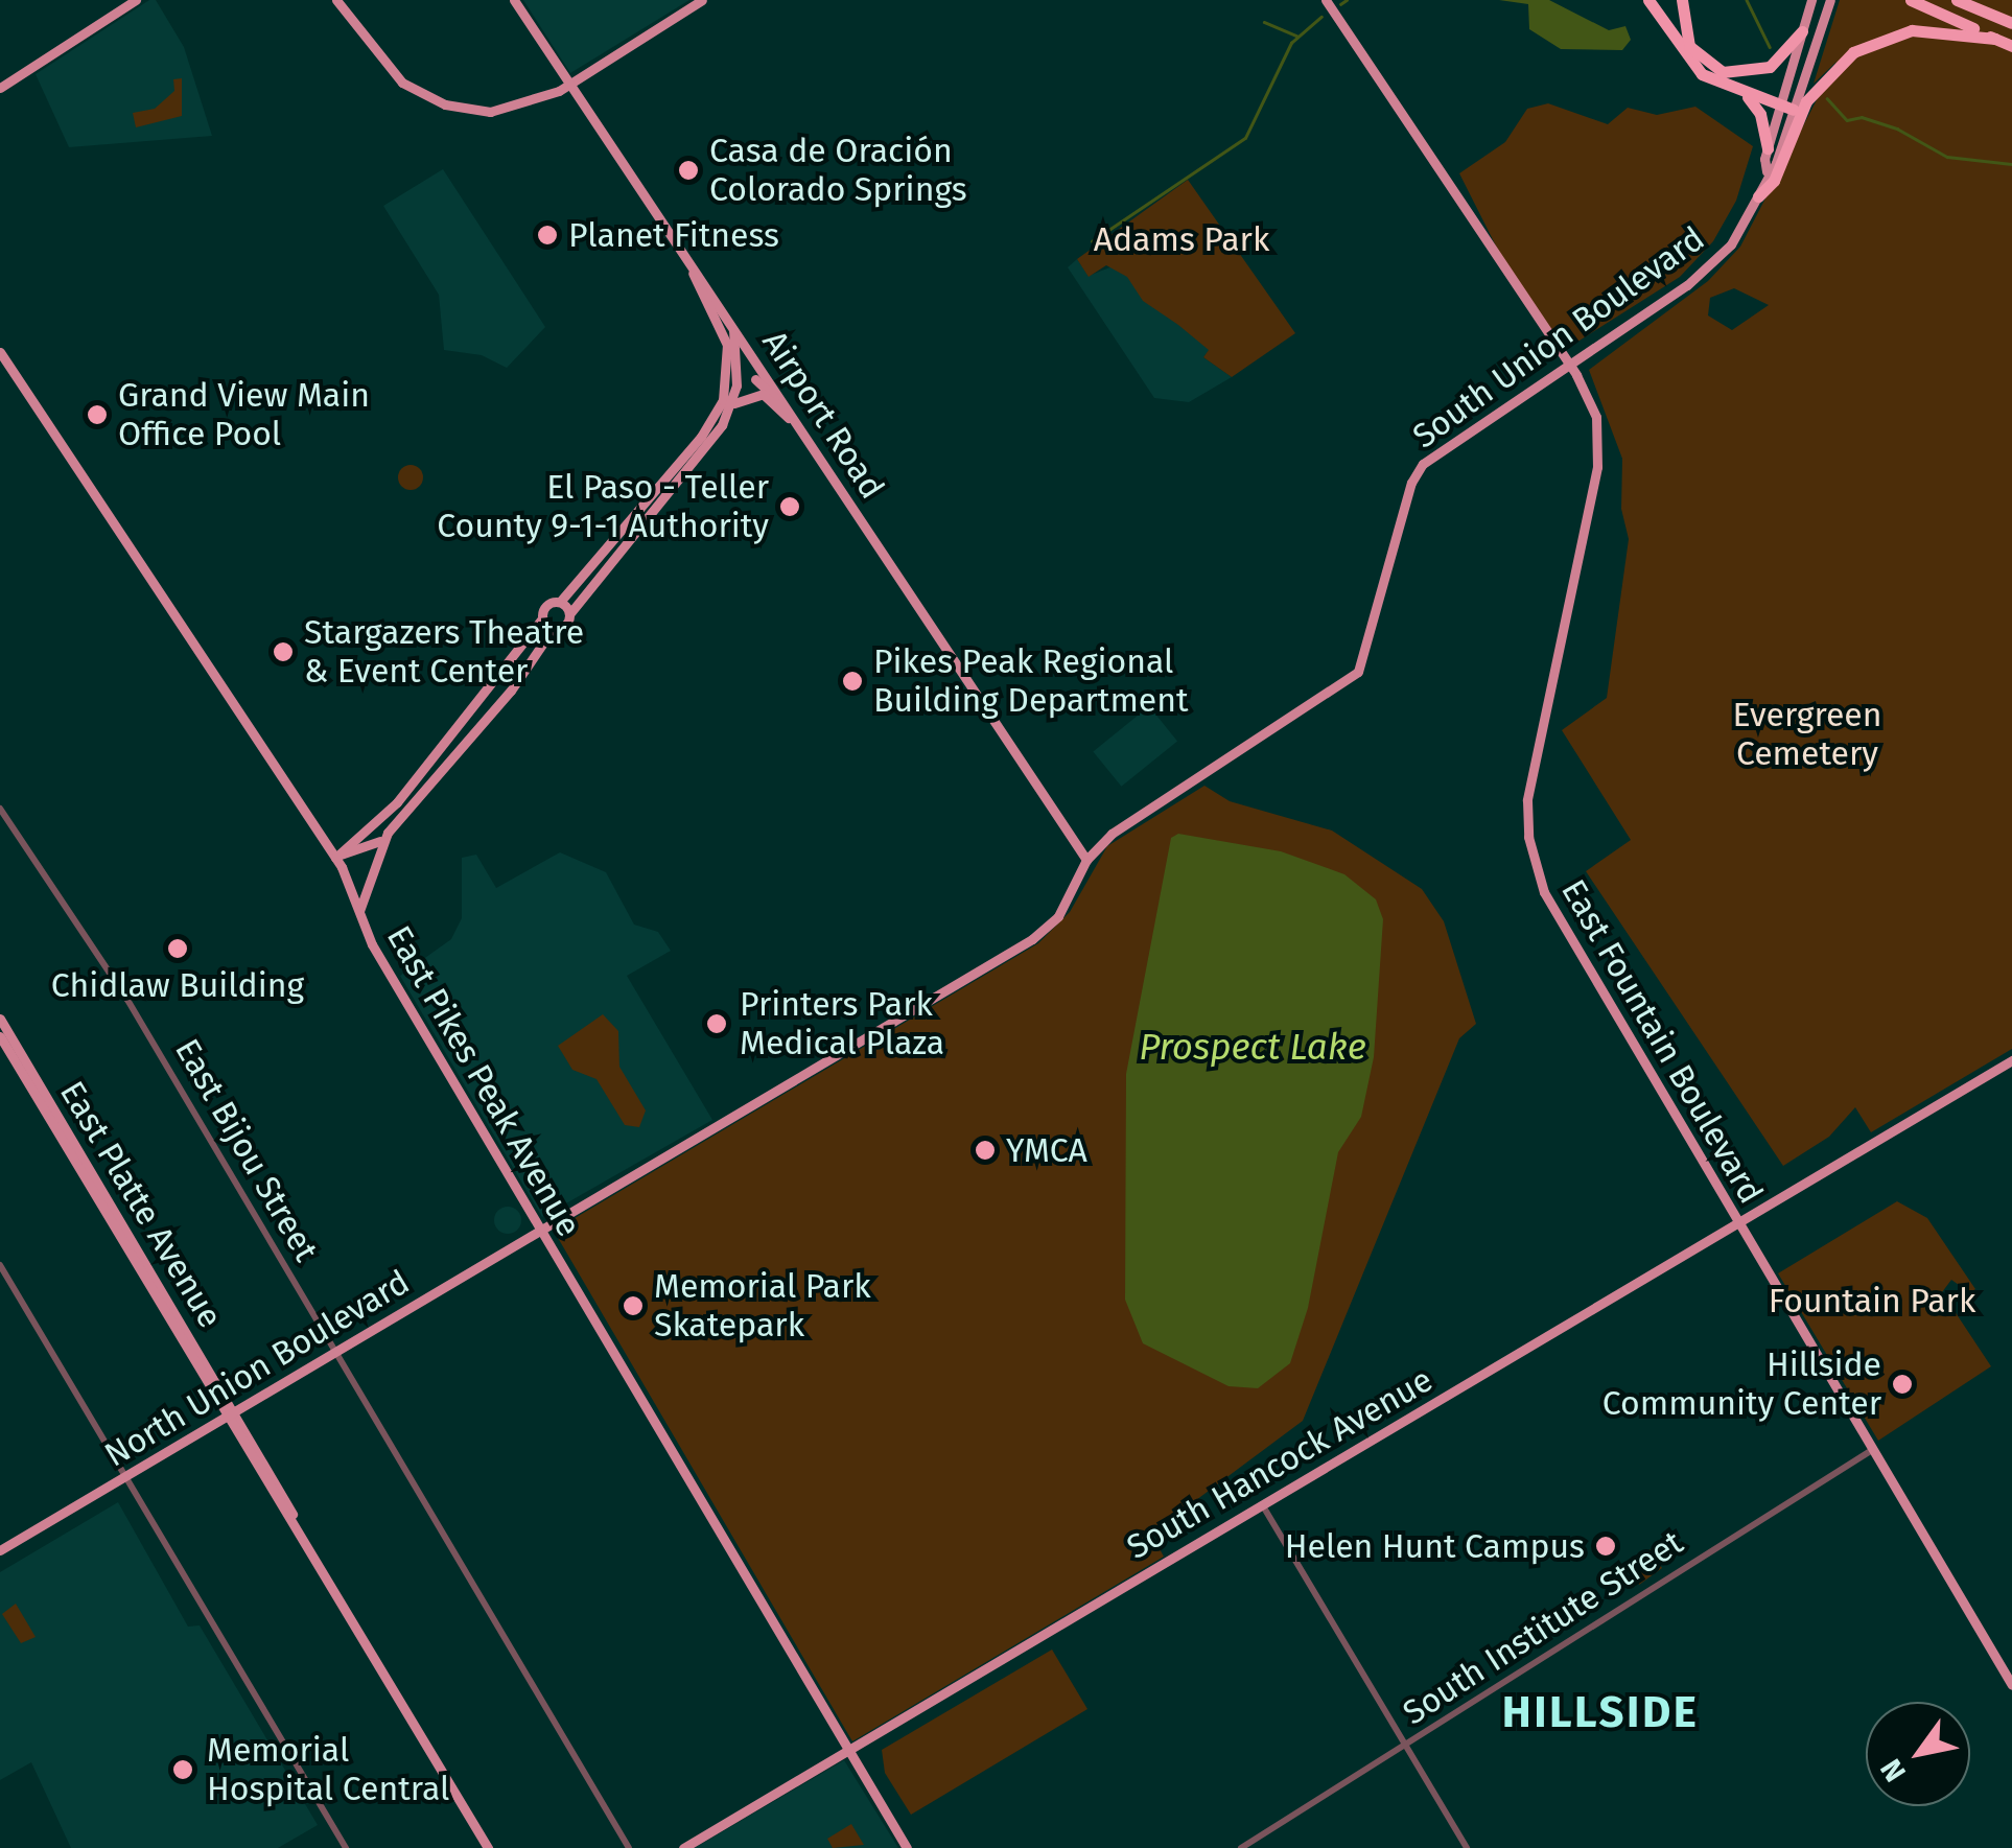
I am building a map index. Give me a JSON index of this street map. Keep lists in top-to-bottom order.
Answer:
{
  "streets": {
    "main road": [
      "South Union Boulevard",
      "Airport Road",
      "East Fountain Boulevard",
      "East Pikes Peak Avenue",
      "East Platte Avenue",
      "North Union Boulevard",
      "South Hancock Avenue"
    ],
    "street": ["East Bijou Street", "South Institute Street"]
  },
  "crossings": [
    ["South Union Boulevard", "Airport Road"],
    ["South Union Boulevard", "East Fountain Boulevard"],
    ["South Union Boulevard", "East Pikes Peak Avenue"],
    ["South Union Boulevard", "North Union Boulevard"],
    ["East Fountain Boulevard", "South Hancock Avenue"],
    ["East Fountain Boulevard", "South Institute Street"],
    ["East Pikes Peak Avenue", "North Union Boulevard"],
    ["East Pikes Peak Avenue", "South Hancock Avenue"],
    ["East Bijou Street", "North Union Boulevard"],
    ["East Platte Avenue", "North Union Boulevard"]
  ],
  "districts": ["HILLSIDE"],
  "water": ["Prospect Lake"],
  "parks": ["Adams Park", "Evergreen Cemetery", "Fountain Park"],
  "places": [
    "Casa de Oración Colorado Springs",
    "Planet Fitness",
    "Grand View Main Office Pool",
    "El Paso - Teller County 9-1-1 Authority",
    "Stargazers Theatre & Event Center",
    "Pikes Peak Regional Building Department",
    "Chidlaw Building",
    "Printers Park Medical Plaza",
    "YMCA",
    "Memorial Park Skatepark",
    "Hillside Community Center",
    "Helen Hunt Campus",
    "Memorial Hospital Central"
  ],
  "north": "bottom left"
}
